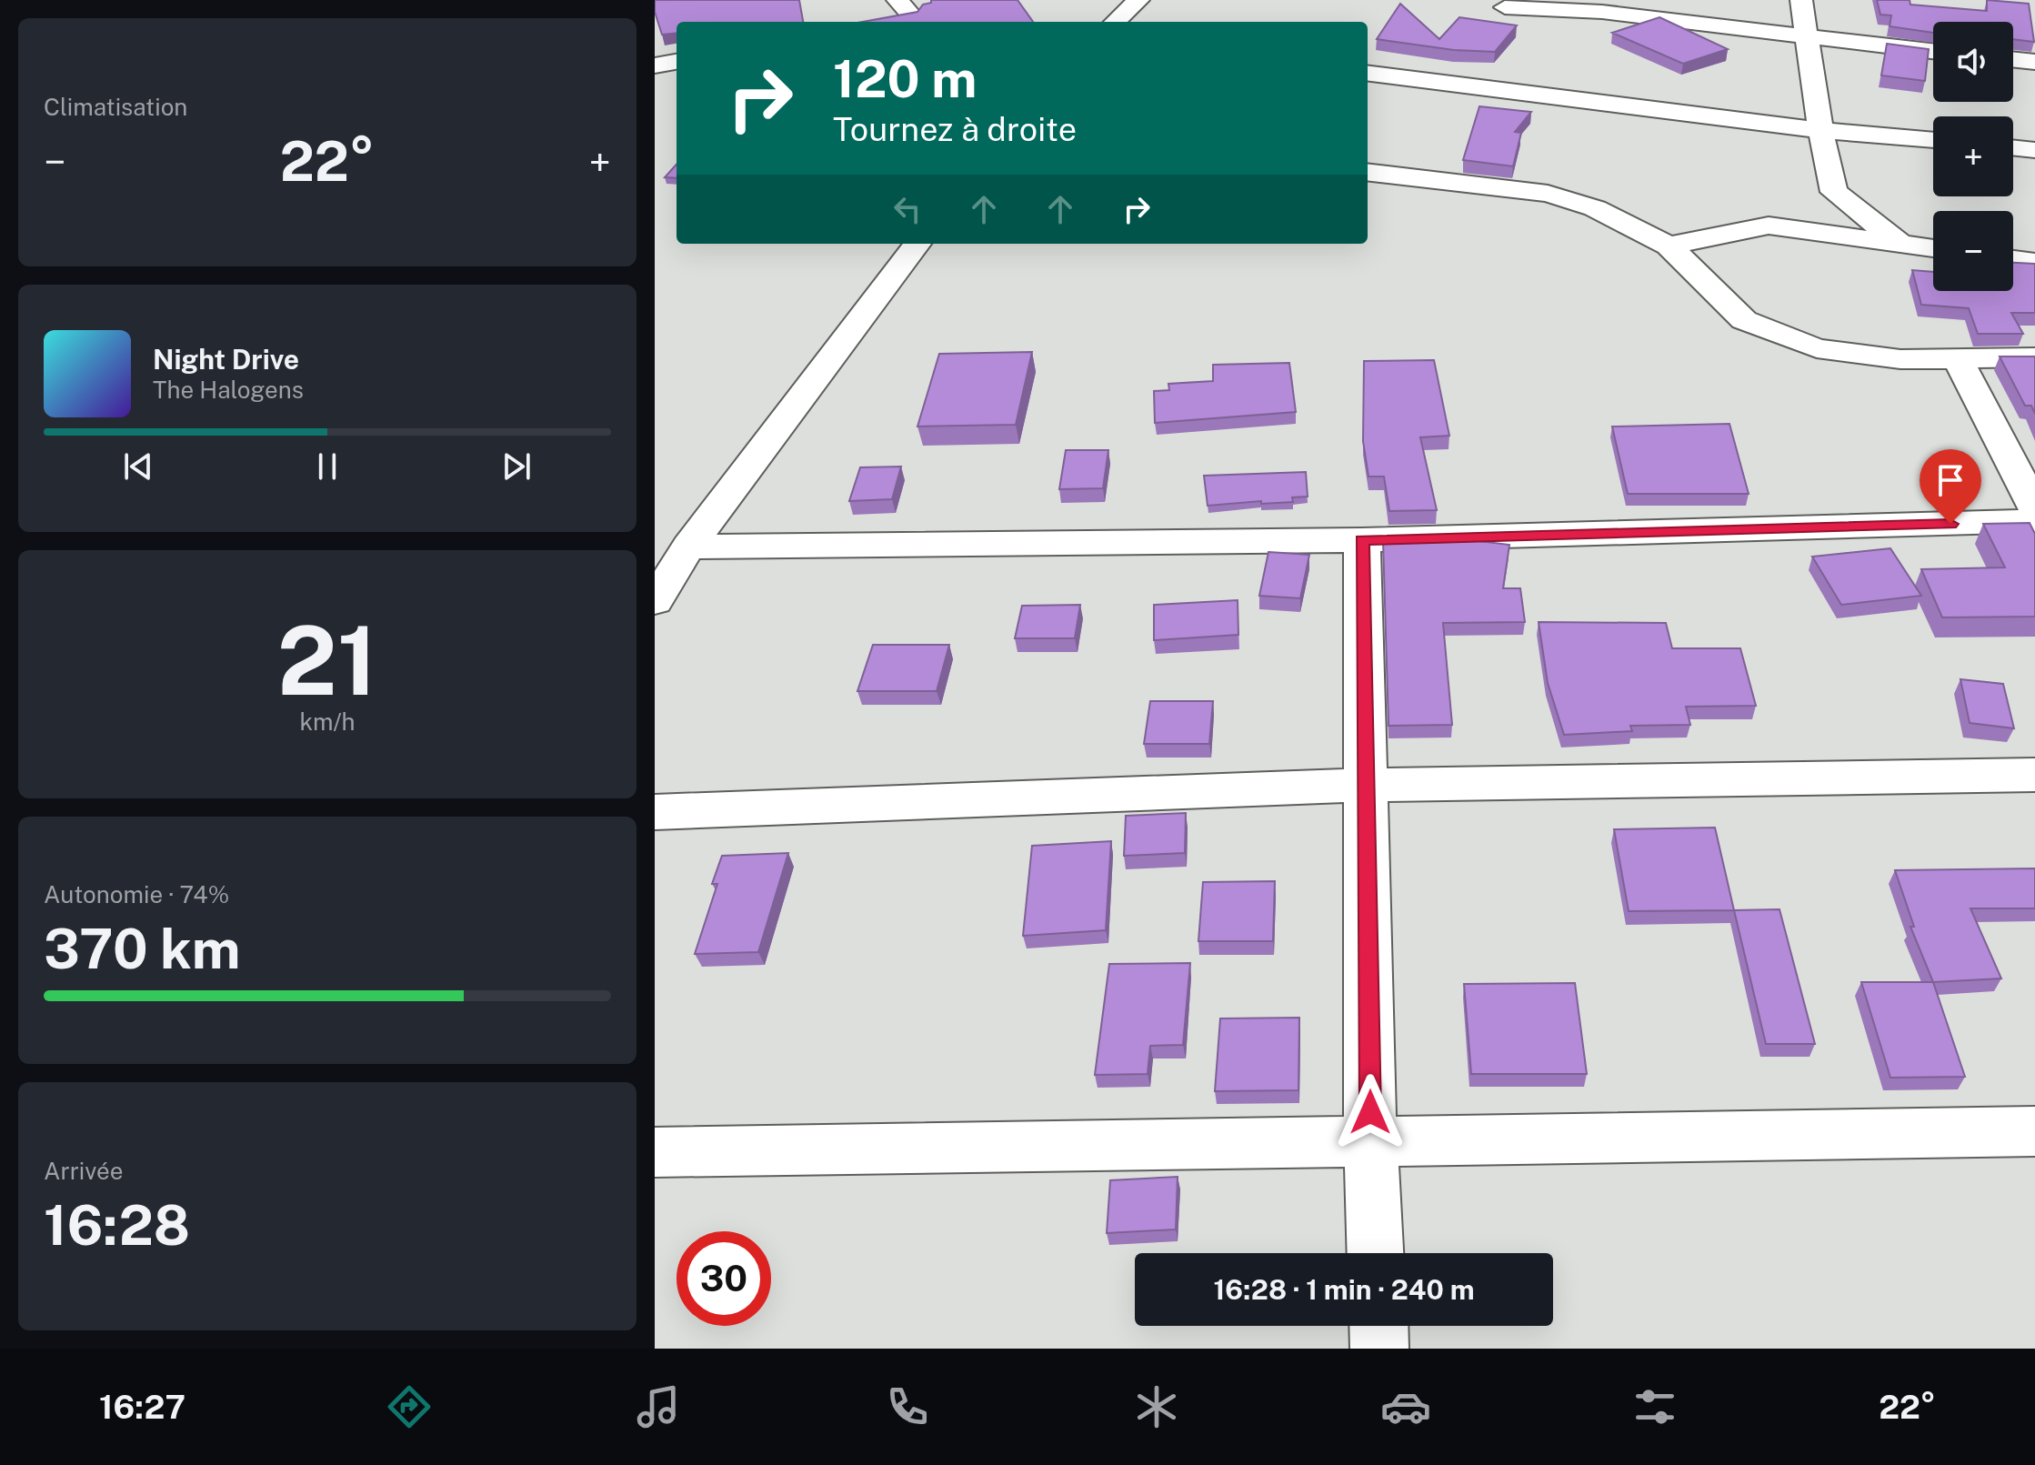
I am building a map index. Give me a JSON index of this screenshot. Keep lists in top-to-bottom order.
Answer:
{
  "page": {
    "tile": [
      "Climatisation",
      ["21", "km/h"],
      ["Autonomie · 74%", "370 km"],
      ["Arrivée", "16:28"]
    ],
    "map_buttons": ["+", "−"],
    "turn": ["120 m", "Tournez à droite"],
    "heat": ["−", "22°", "+"],
    "song": ["Night Drive", "The Halogens"],
    "limit": "30",
    "trip": "16:28 · 1 min · 240 m",
    "tabs": ["16:27", "22°"]
  }
}
